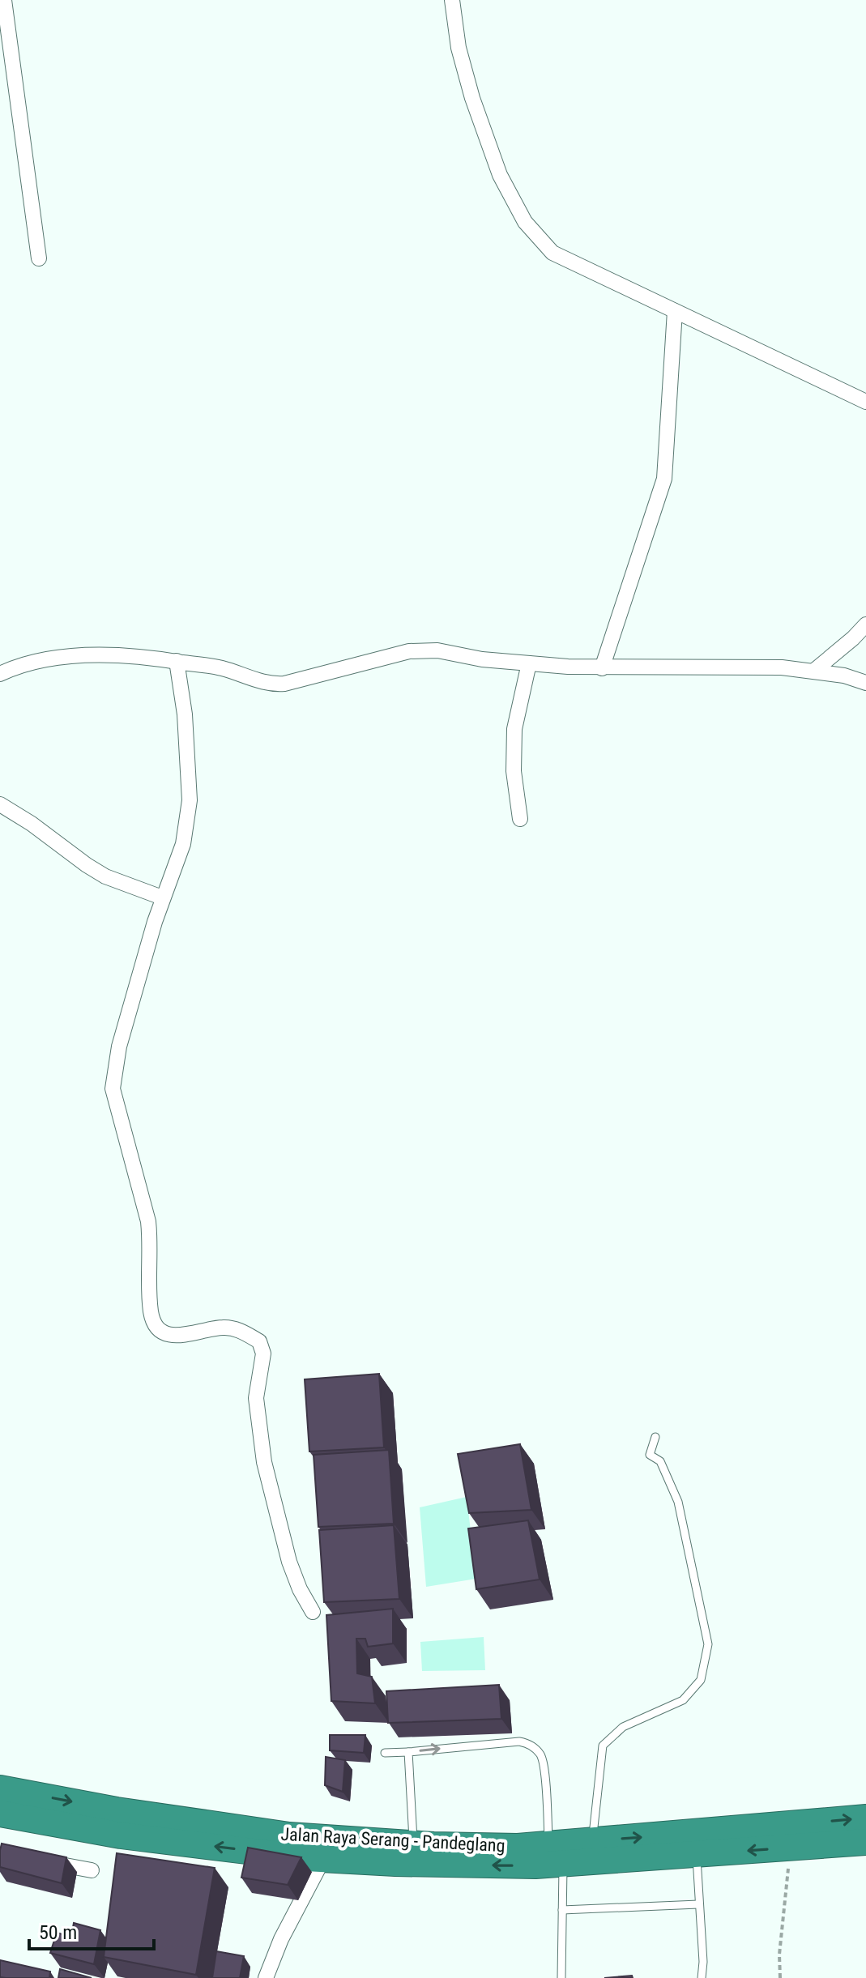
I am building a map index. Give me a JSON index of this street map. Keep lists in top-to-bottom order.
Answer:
{
  "streets": {
    "highway": ["Jalan Raya Serang - Pandeglang"]
  },
  "scale_bar": "50 m"
}
